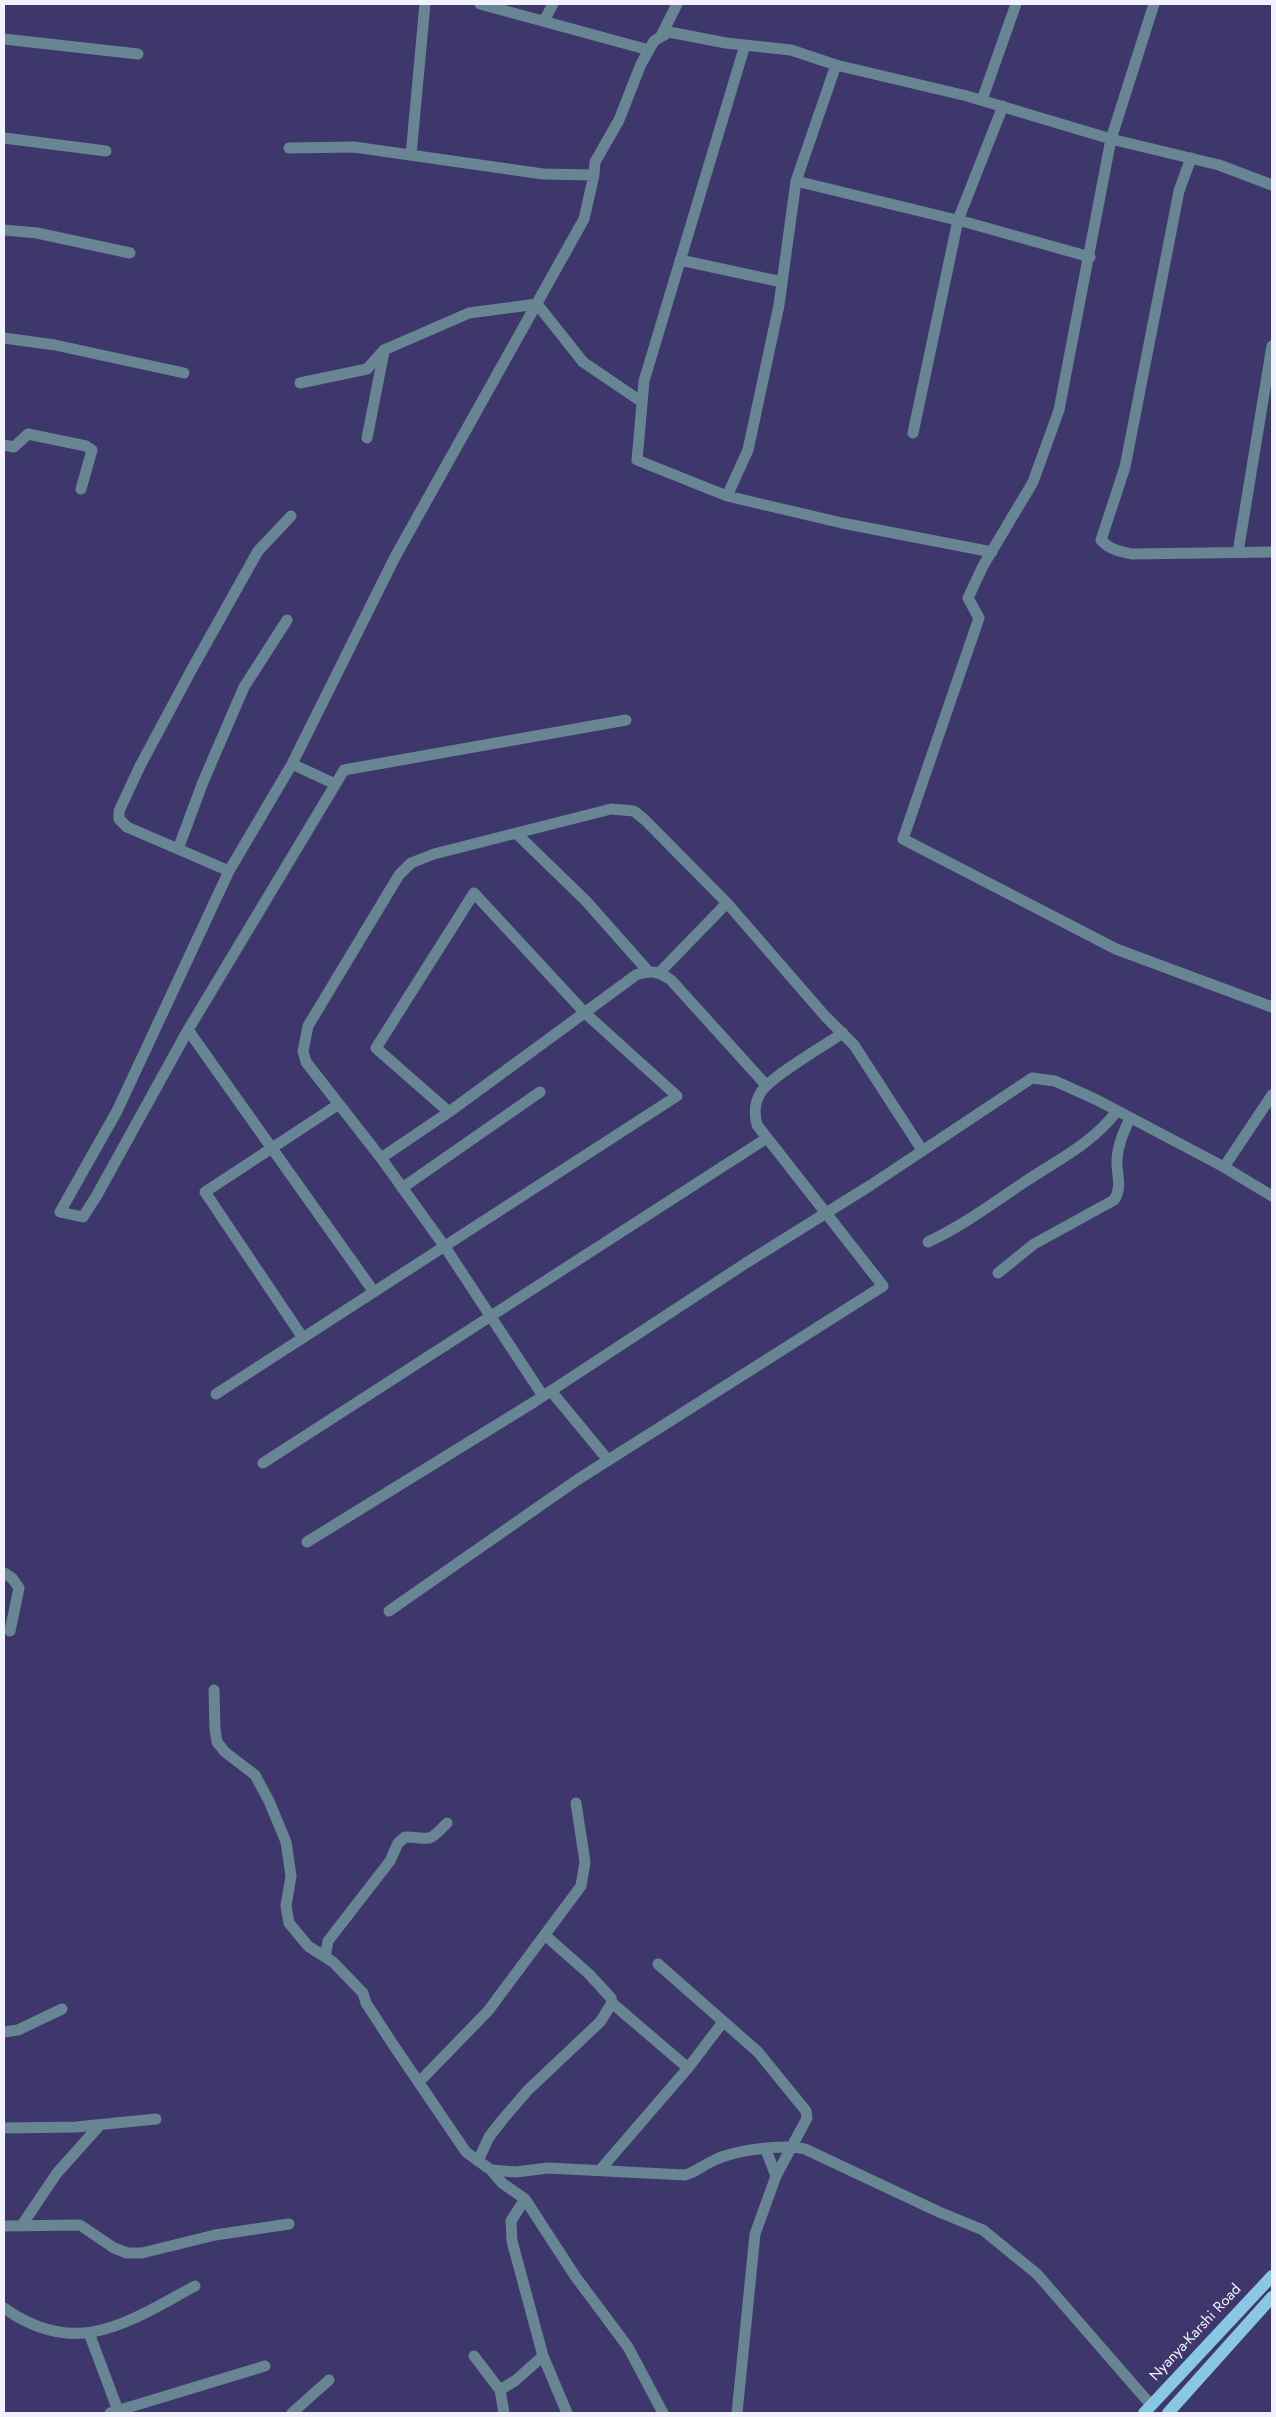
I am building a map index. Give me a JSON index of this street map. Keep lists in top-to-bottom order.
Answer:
{
  "streets": {
    "main road": ["Nyanya-Karshi Road"]
  }
}
